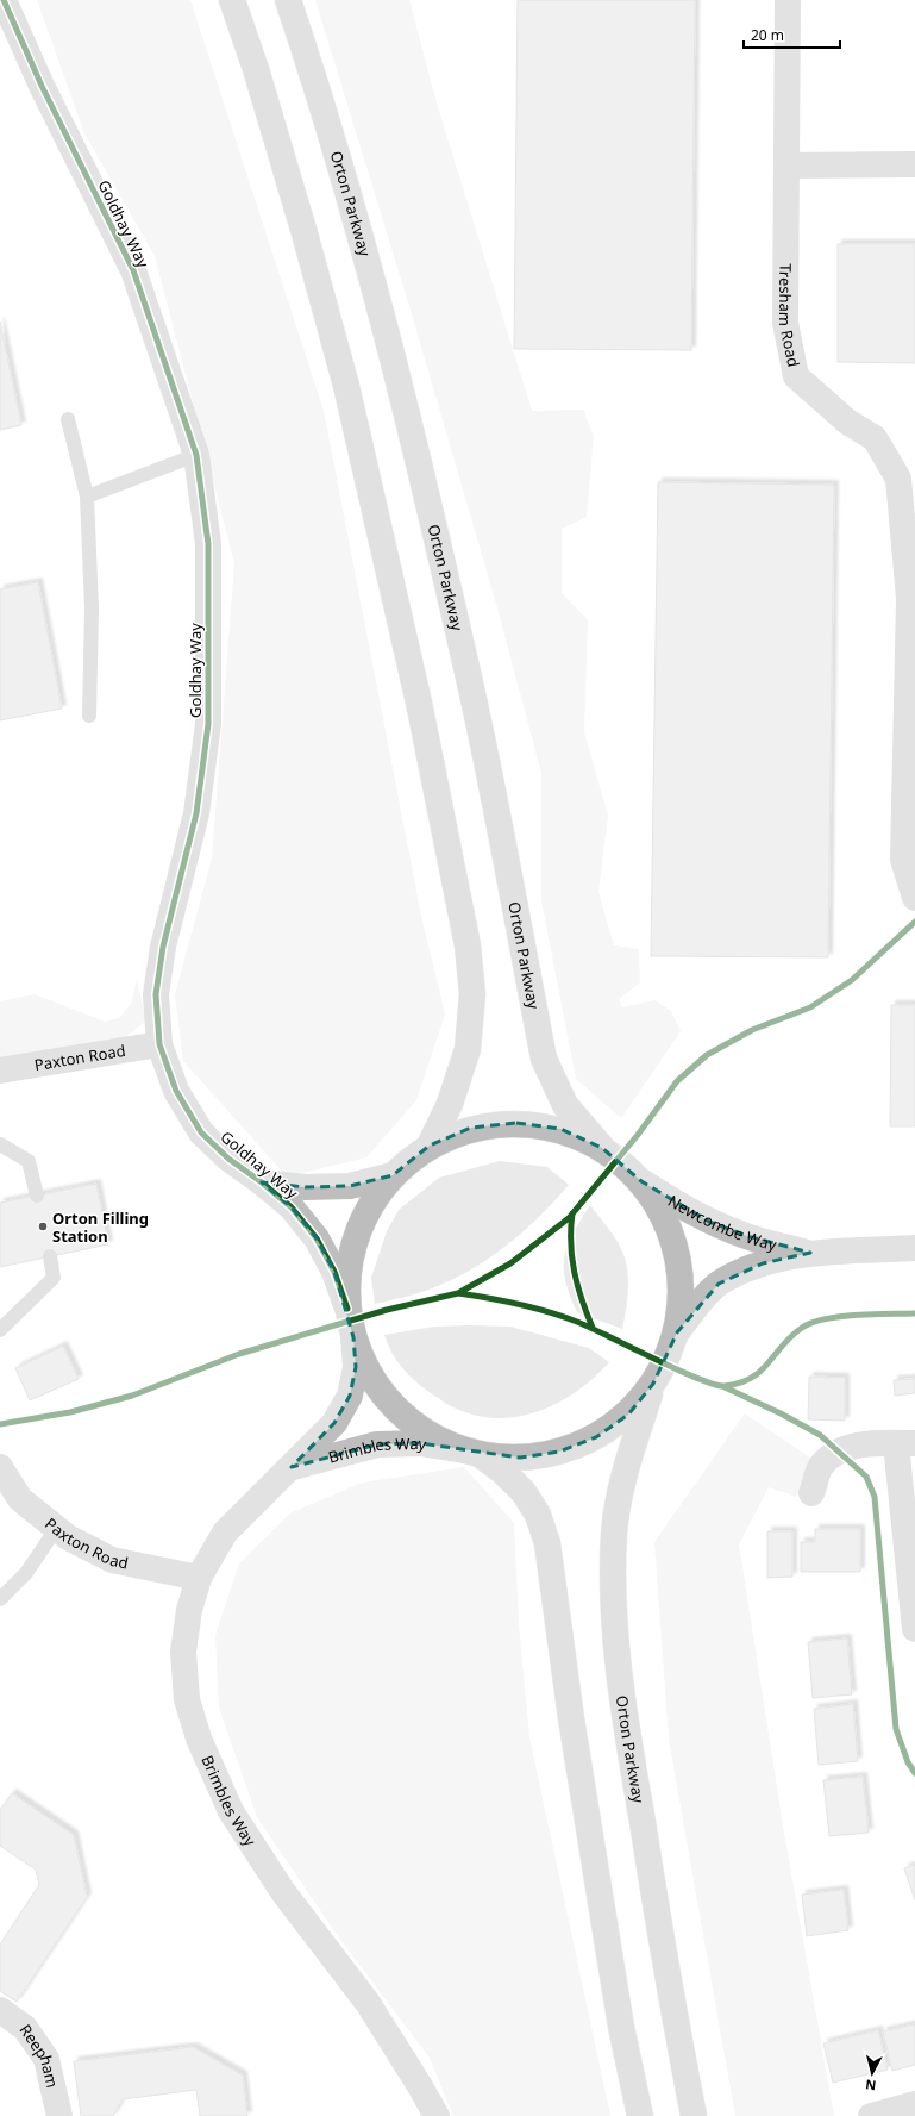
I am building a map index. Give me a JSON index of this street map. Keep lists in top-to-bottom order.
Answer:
{
  "streets": {
    "main road": ["Orton Parkway"],
    "street": [
      "Goldhay Way",
      "Tresham Road",
      "Paxton Road",
      "Newcombe Way",
      "Brimbles Way",
      "Reepham"
    ]
  },
  "crossings": [
    ["Goldhay Way", "Paxton Road"],
    ["Paxton Road", "Brimbles Way"]
  ],
  "places": ["Orton Filling Station"],
  "scale_bar": "20 m",
  "north": "bottom"
}
